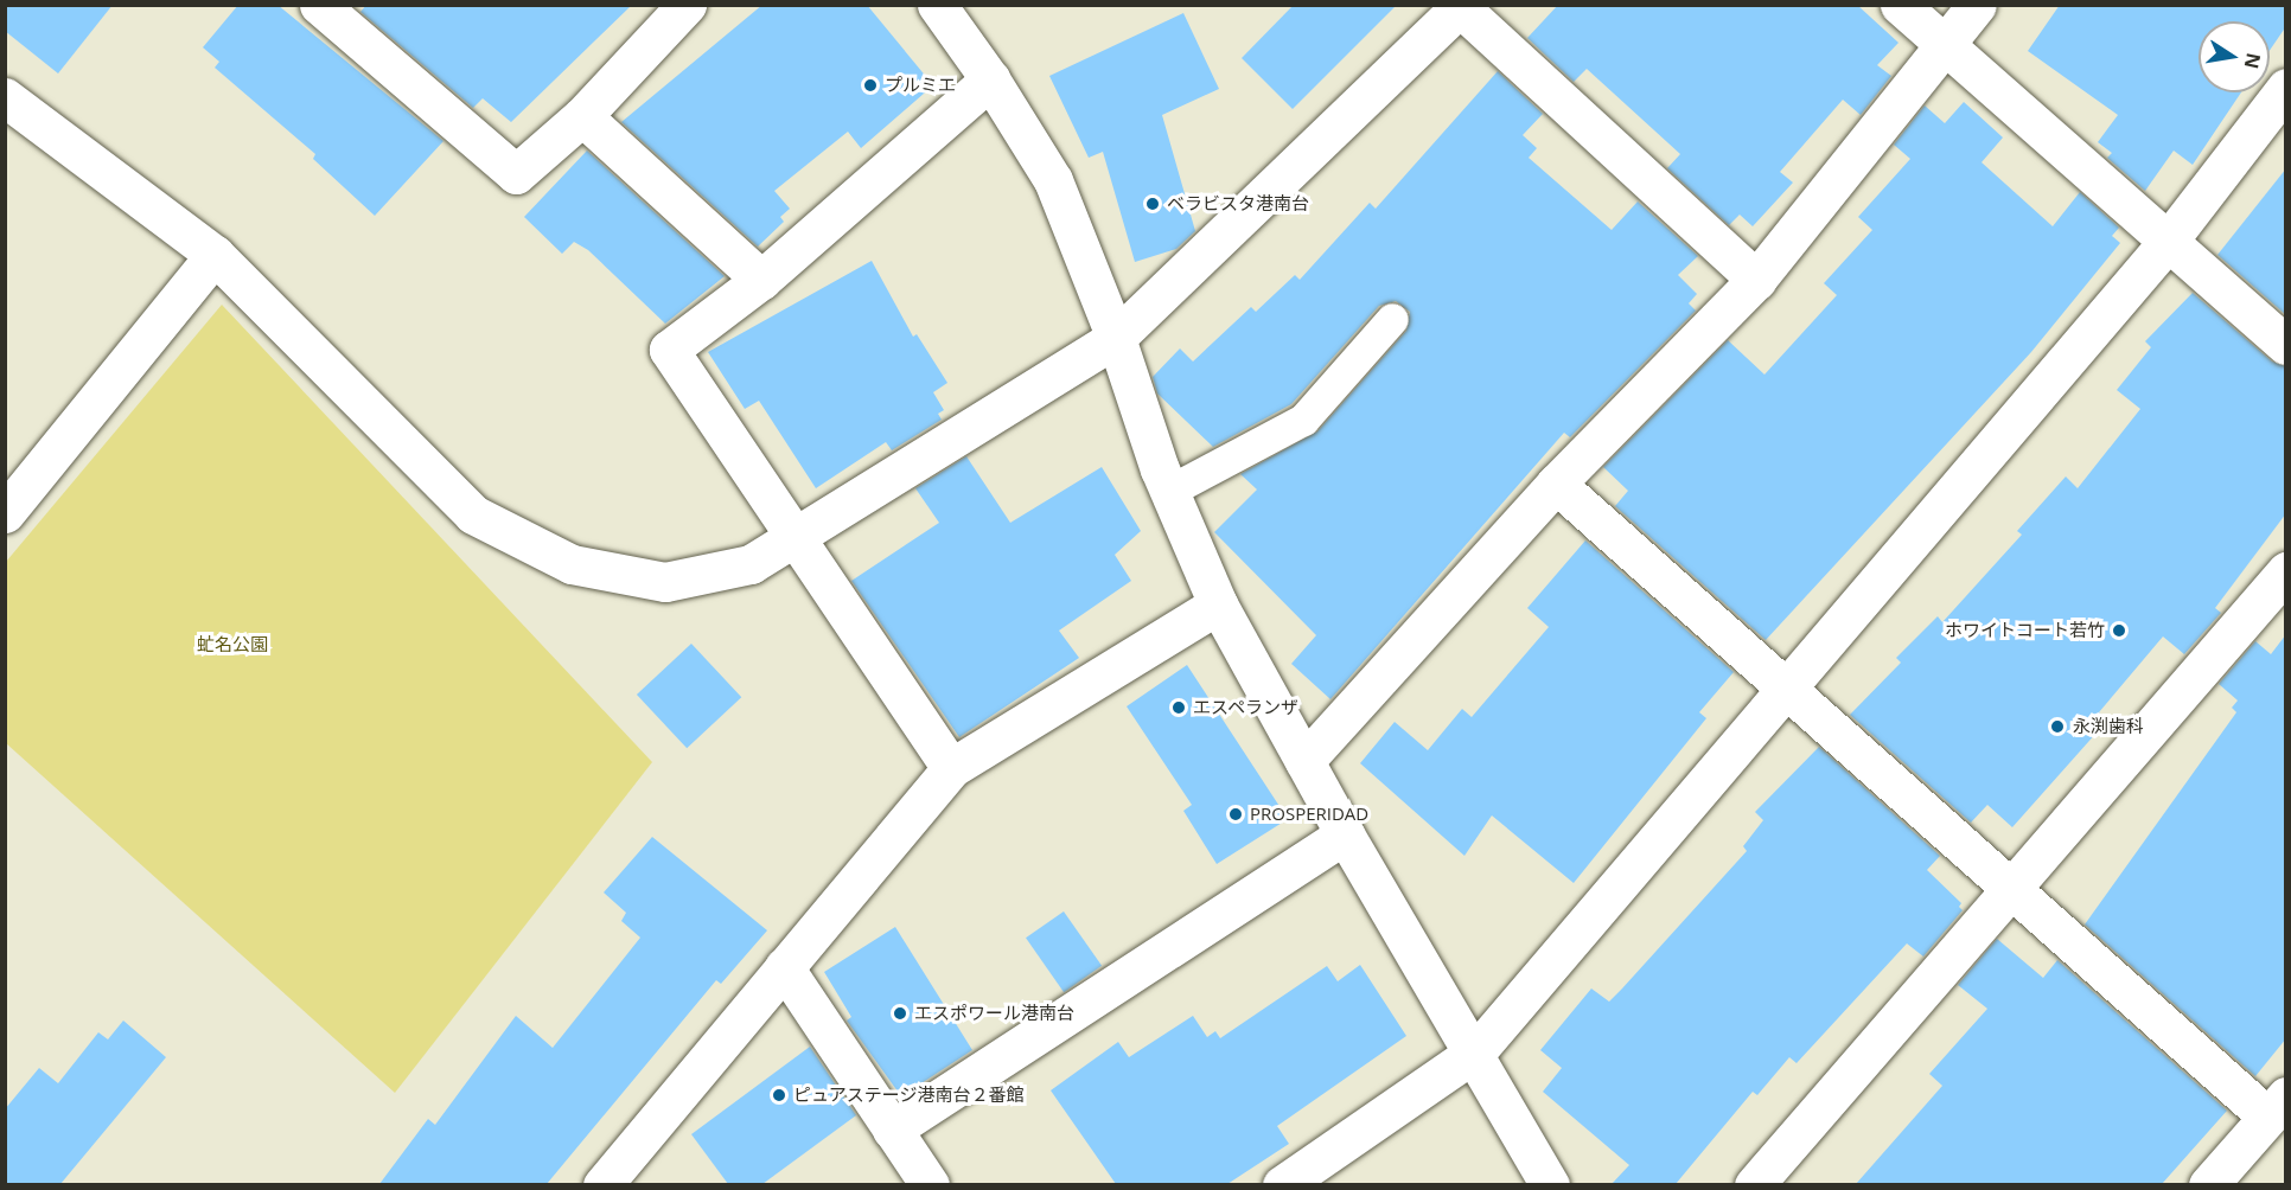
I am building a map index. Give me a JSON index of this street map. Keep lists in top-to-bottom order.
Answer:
{
  "parks": ["虻名公園"],
  "places": [
    "プルミエ",
    "ベラビスタ港南台",
    "ホワイトコート若竹",
    "エスペランザ",
    "永渕歯科",
    "PROSPERIDAD",
    "エスポワール港南台",
    "ピュアステージ港南台２番館"
  ],
  "north": "right"
}
